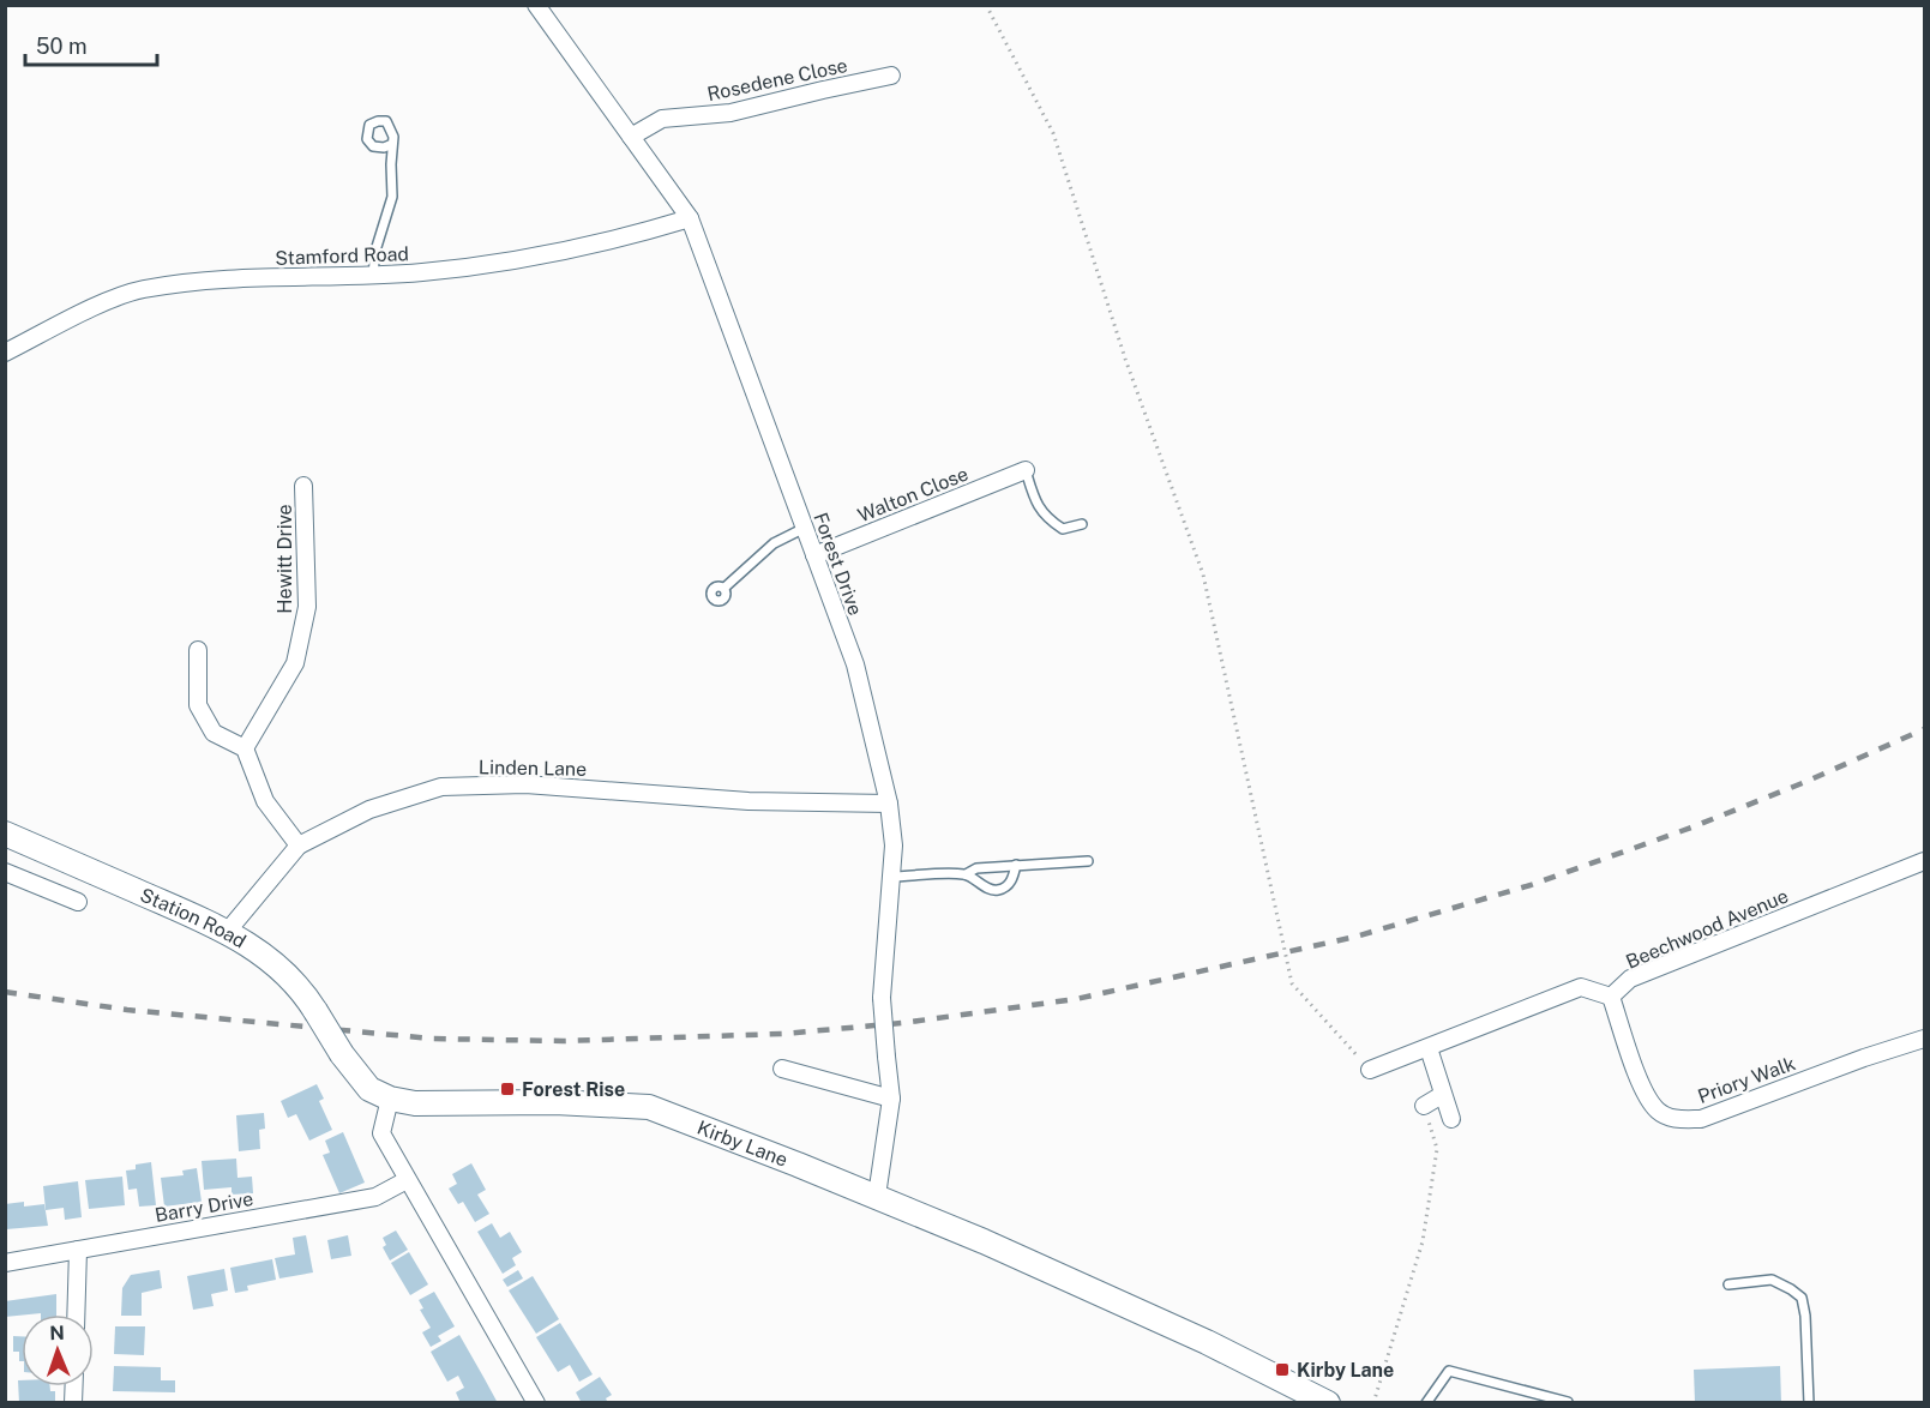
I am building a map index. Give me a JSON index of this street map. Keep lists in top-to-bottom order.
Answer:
{
  "streets": {
    "street": [
      "Rosedene Close",
      "Stamford Road",
      "Walton Close",
      "Hewitt Drive",
      "Forest Drive",
      "Linden Lane",
      "Station Road",
      "Beechwood Avenue",
      "Priory Walk",
      "Kirby Lane",
      "Barry Drive"
    ]
  },
  "crossings": [
    ["Rosedene Close", "Forest Drive"],
    ["Stamford Road", "Forest Drive"],
    ["Walton Close", "Forest Drive"],
    ["Forest Drive", "Linden Lane"],
    ["Forest Drive", "Kirby Lane"],
    ["Linden Lane", "Station Road"],
    ["Station Road", "Kirby Lane"],
    ["Beechwood Avenue", "Priory Walk"]
  ],
  "places": {
    "transit": ["Forest Rise", "Kirby Lane"]
  },
  "scale_bar": "50 m",
  "north": "top"
}
